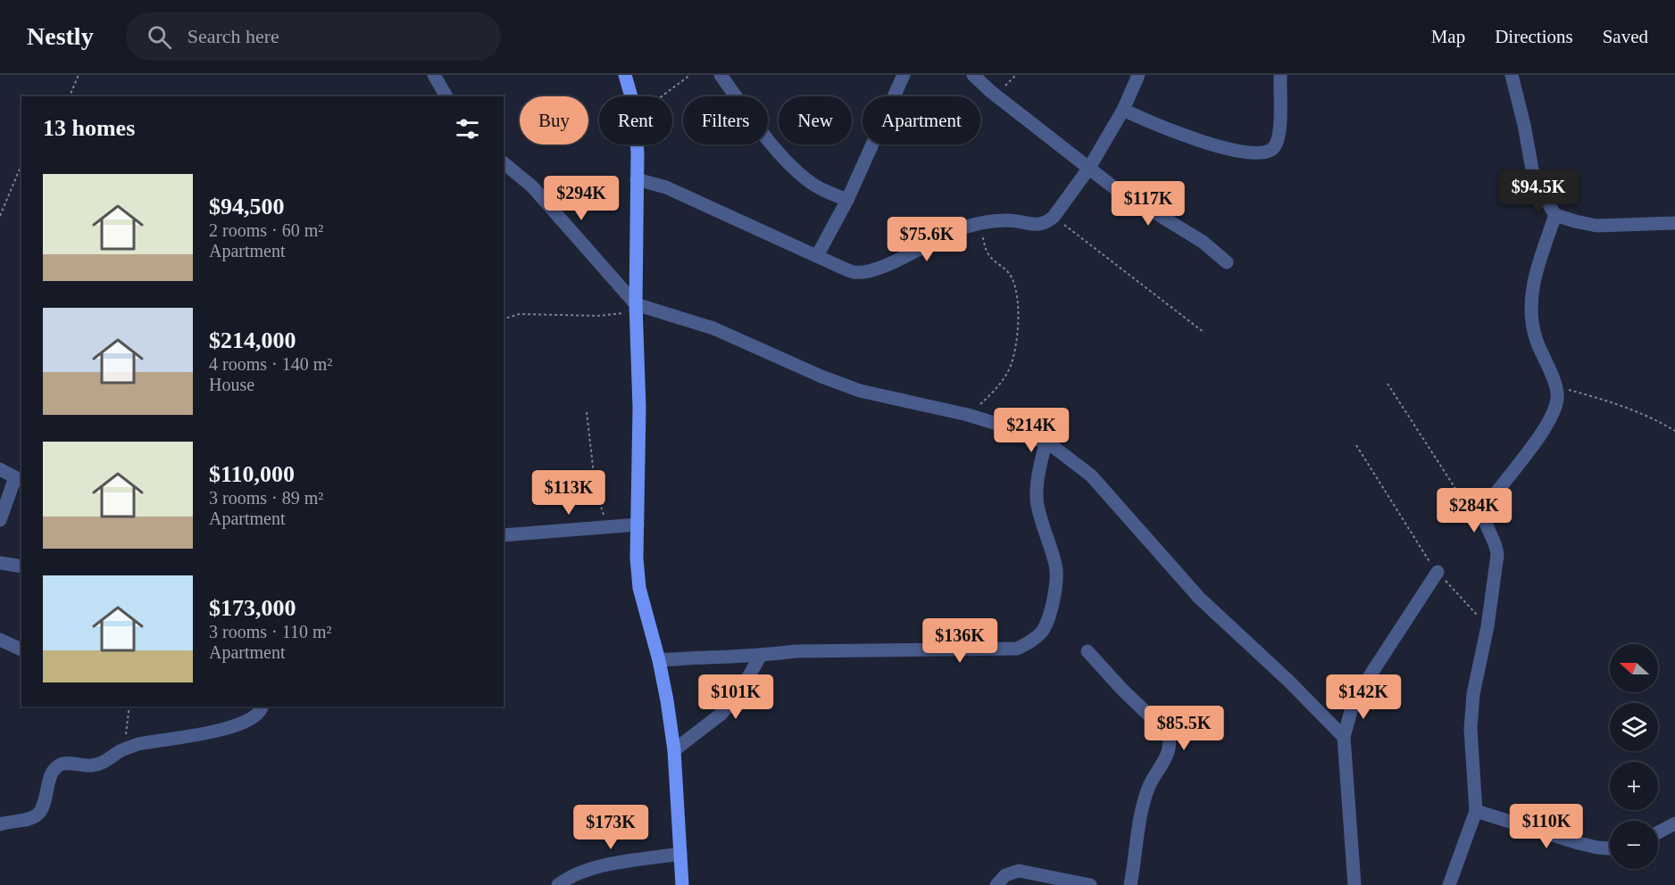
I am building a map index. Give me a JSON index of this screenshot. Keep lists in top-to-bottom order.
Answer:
{
  "north": "left",
  "page": {
    "header": "Nestly",
    "search": "Search here",
    "nav": ["Map", "Directions", "Saved"],
    "chip": [
      "Buy",
      "Rent",
      "Filters",
      "New",
      "Apartment"
    ],
    "heading": "13 homes",
    "list": [
      {
        "name": "$94,500",
        "note": "2 rooms · 60 m² · Apartment"
      },
      {
        "name": "$214,000",
        "note": "4 rooms · 140 m² · House"
      },
      {
        "name": "$110,000",
        "note": "3 rooms · 89 m² · Apartment"
      },
      {
        "name": "$173,000",
        "note": "3 rooms · 110 m² · Apartment"
      }
    ],
    "price": [
      "$94.5K",
      "$294K",
      "$117K",
      "$75.6K",
      "$214K",
      "$113K",
      "$284K",
      "$136K",
      "$101K",
      "$142K",
      "$85.5K",
      "$110K",
      "$173K"
    ],
    "map_buttons": ["+", "−"]
  }
}
